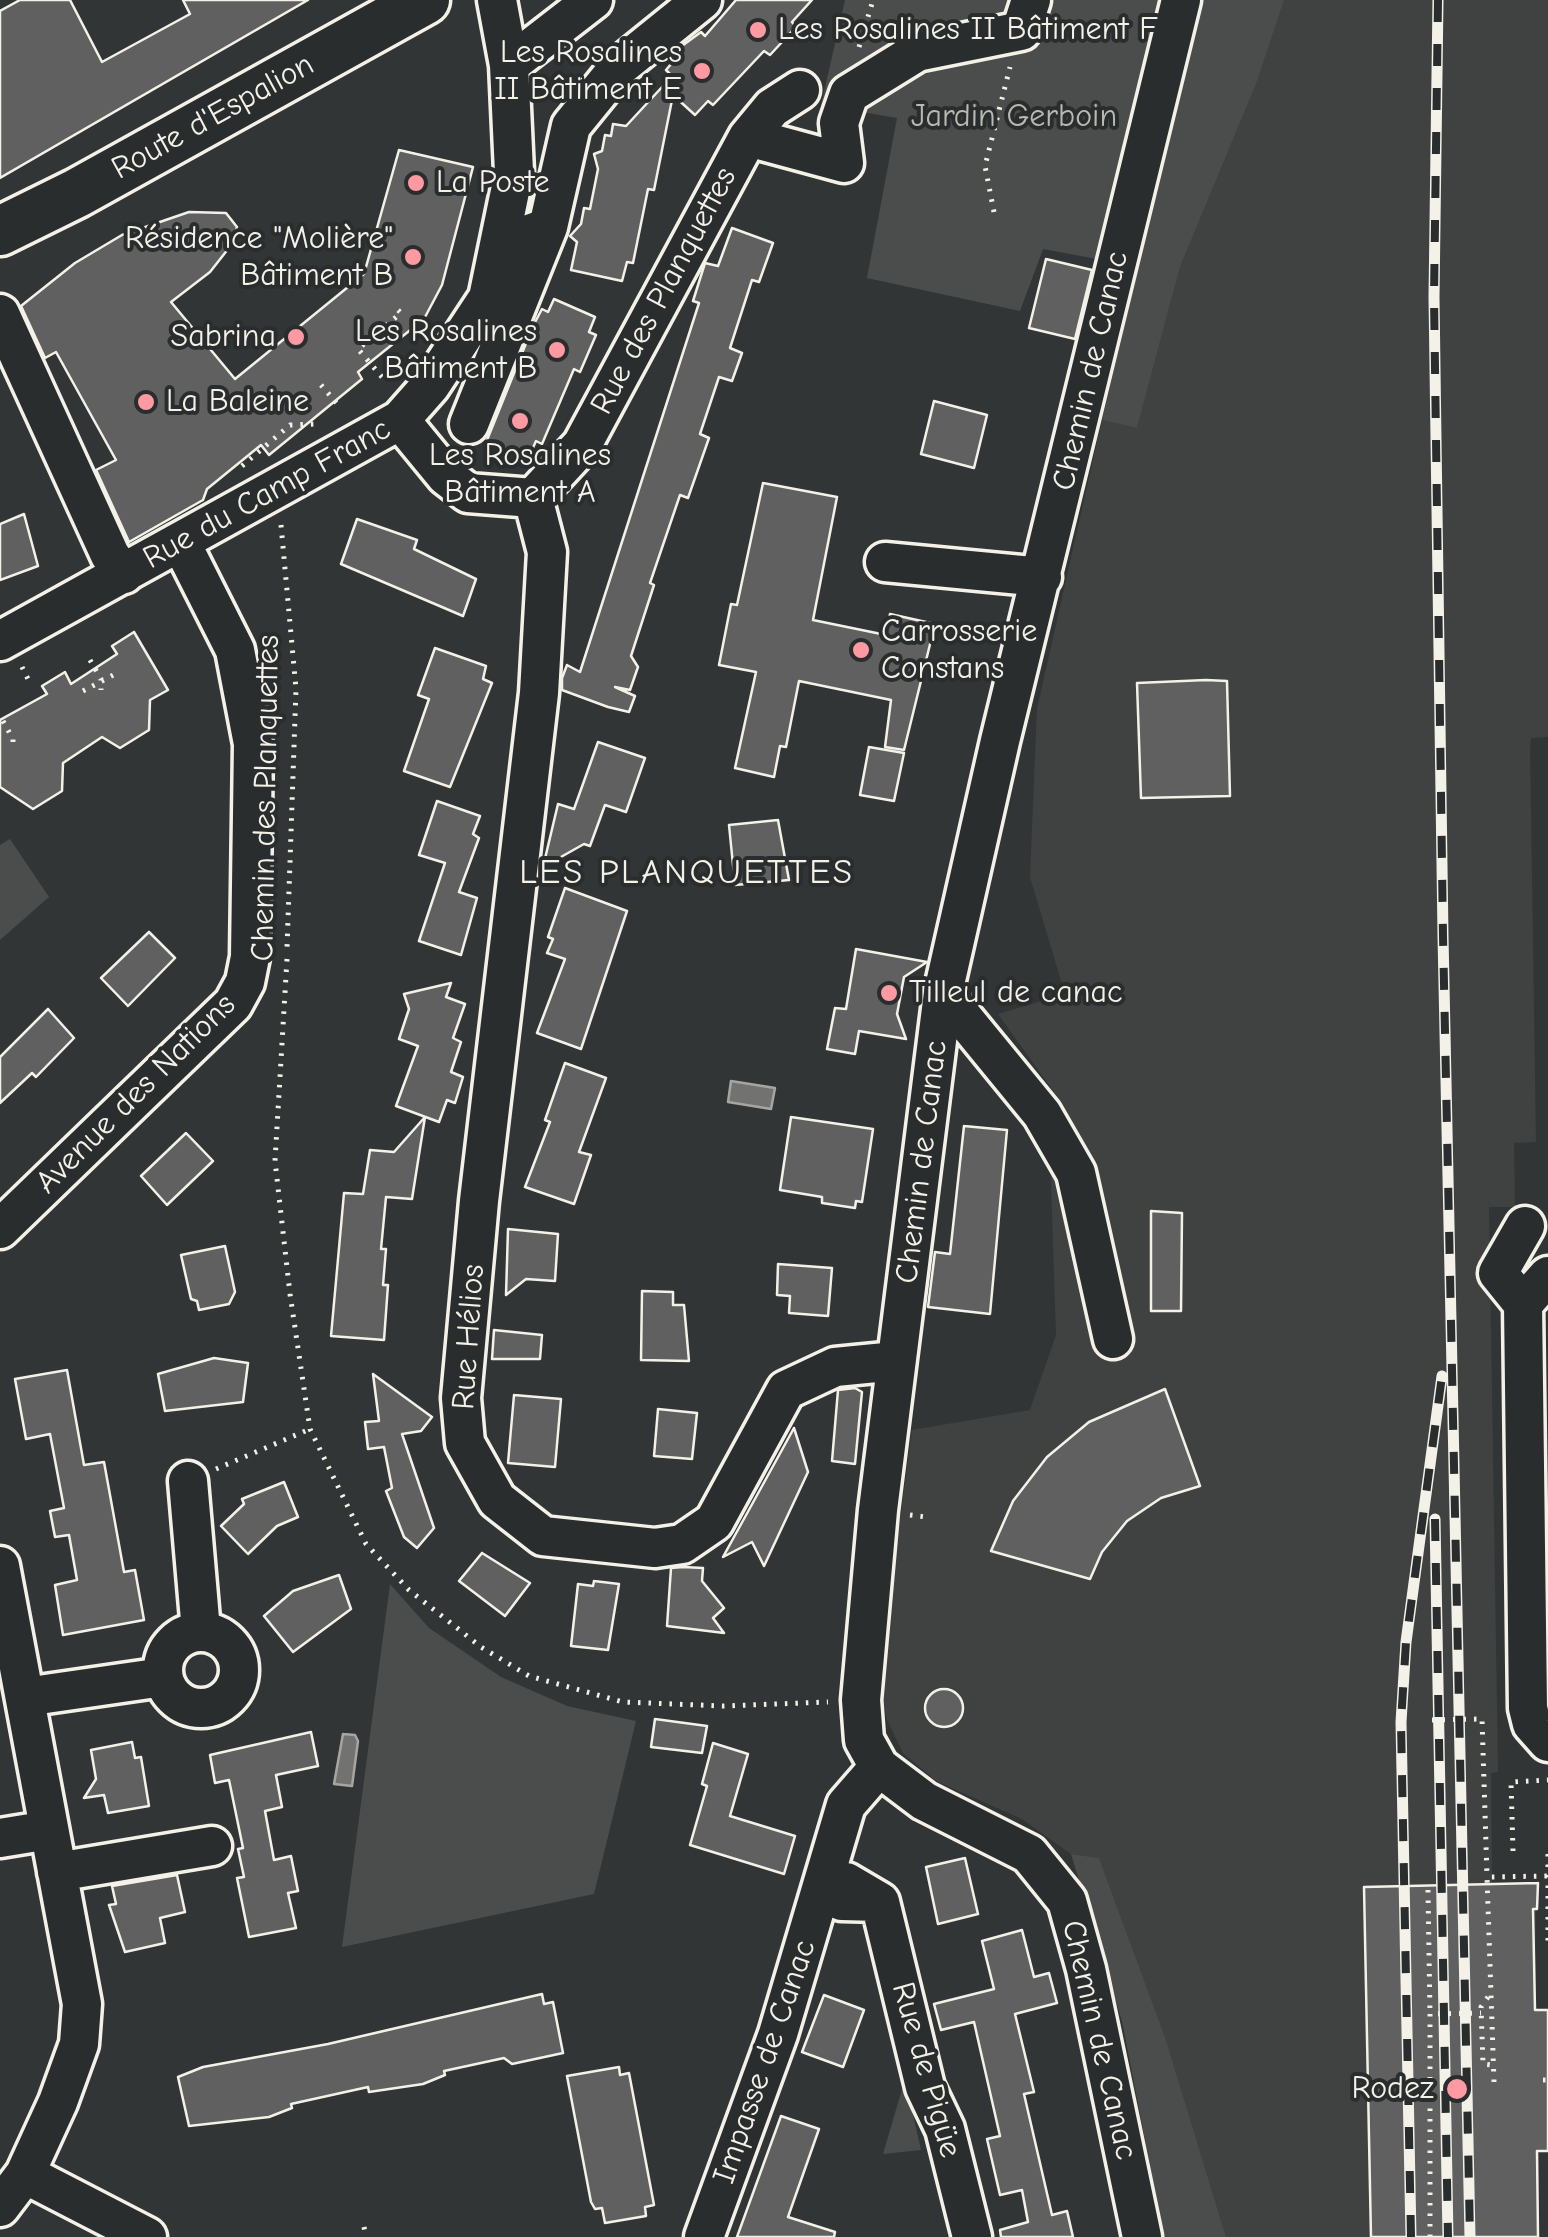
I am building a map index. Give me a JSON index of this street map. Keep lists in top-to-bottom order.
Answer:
{
  "streets": {
    "main road": ["Route d'Espalion"],
    "street": [
      "Rue des Planquettes",
      "Chemin de Canac",
      "Rue du Camp Franc",
      "Avenue des Nations",
      "Rue Hélios",
      "Impasse de Canac",
      "Rue de Pigüe"
    ],
    "path": ["Chemin des Planquettes"]
  },
  "crossings": [
    ["Rue des Planquettes", "Rue Hélios"],
    ["Chemin de Canac", "Chemin des Planquettes"],
    ["Chemin de Canac", "Rue Hélios"],
    ["Rue du Camp Franc", "Avenue des Nations"],
    ["Impasse de Canac", "Rue de Pigüe"]
  ],
  "districts": ["LES PLANQUETTES"],
  "parks": ["Jardin Gerboin"],
  "places": [
    "Les Rosalines II Bâtiment F",
    "Les Rosalines II Bâtiment E",
    "La Poste",
    "Résidence \"Molière\" Bâtiment B",
    "Sabrina",
    "Les Rosalines Bâtiment B",
    "La Baleine",
    "Les Rosalines Bâtiment A",
    "Carrosserie Constans",
    "Tilleul de canac",
    "Rodez"
  ]
}
